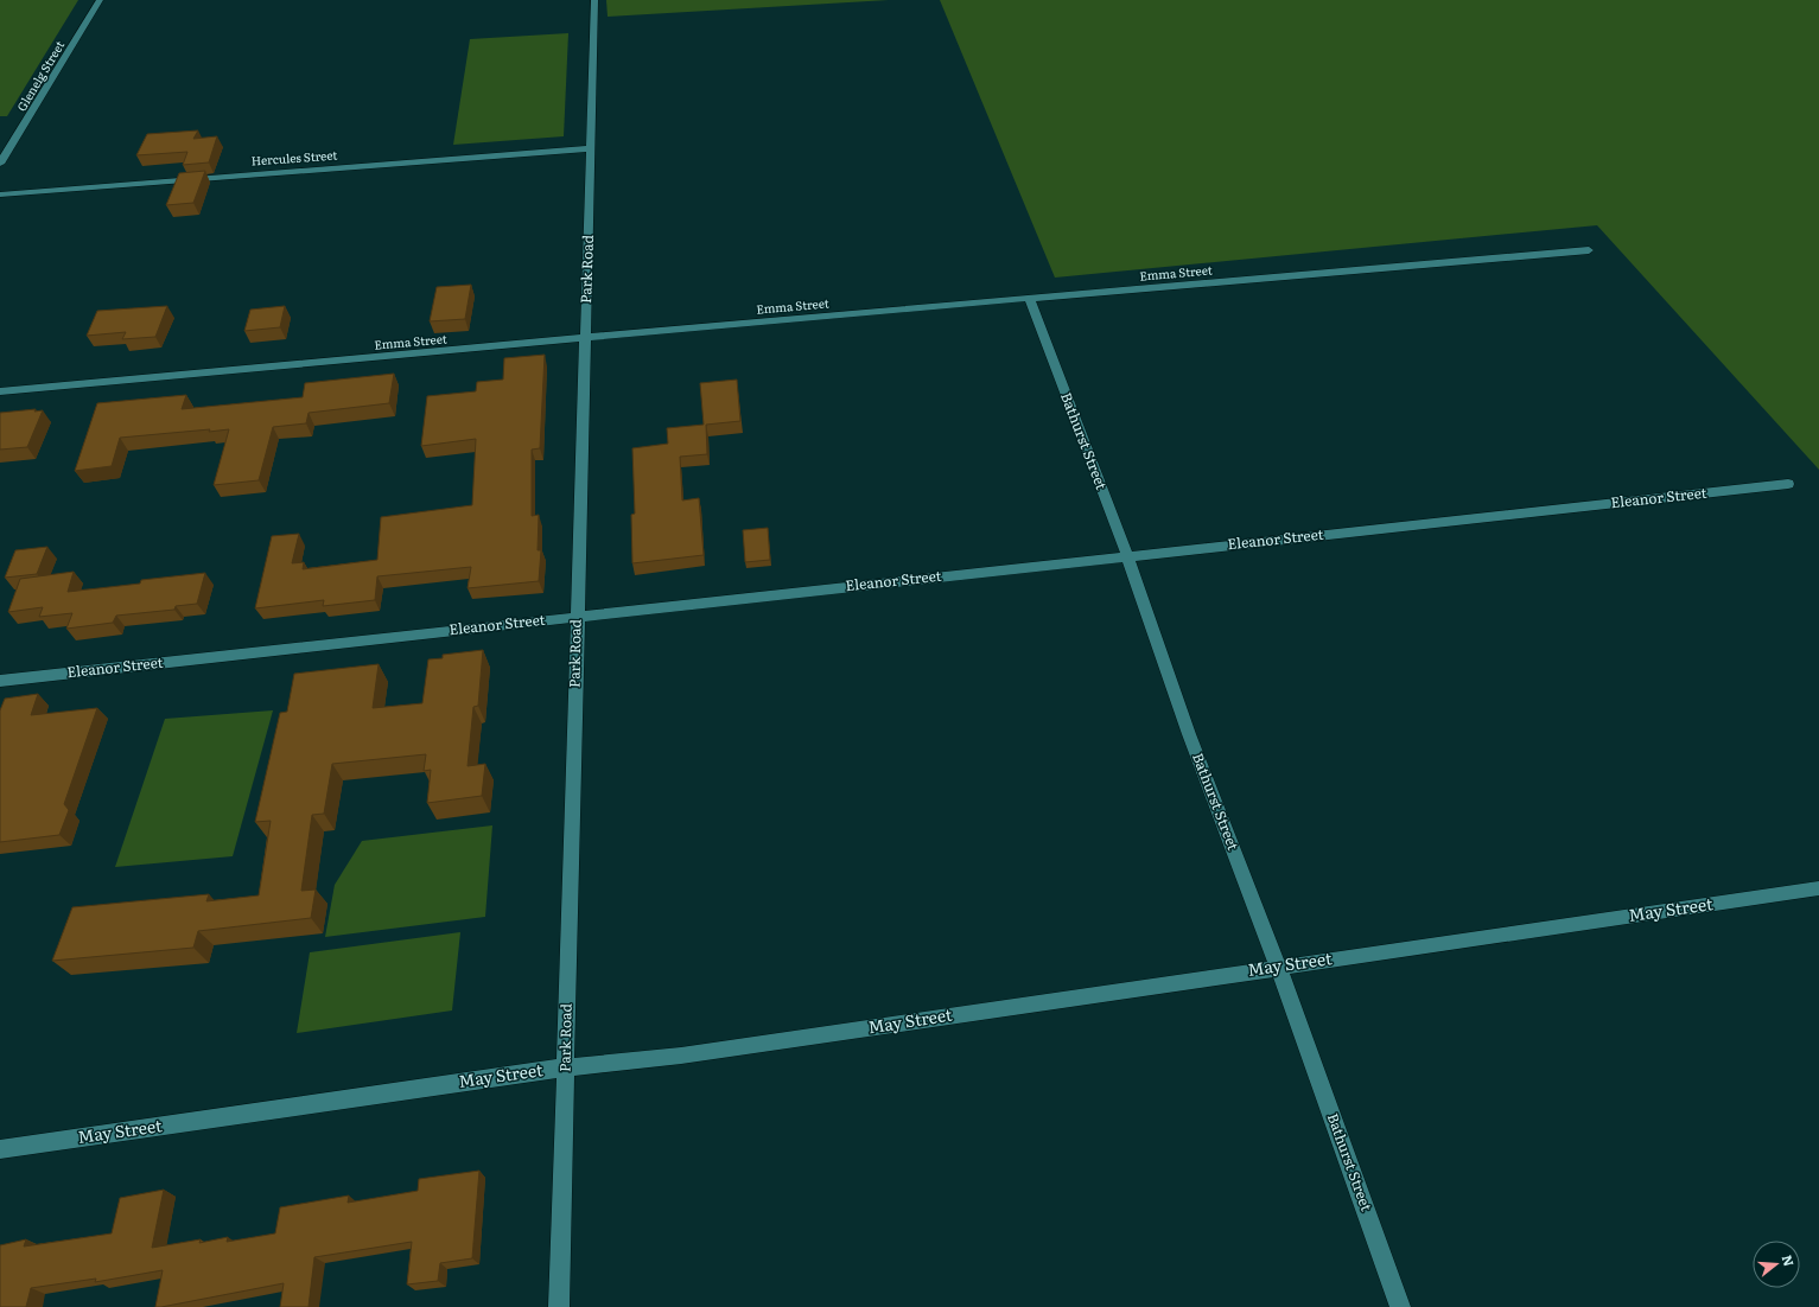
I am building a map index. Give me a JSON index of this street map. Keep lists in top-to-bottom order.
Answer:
{
  "streets": {
    "street": [
      "Glenelg Street",
      "Hercules Street",
      "Park Road",
      "Emma Street",
      "Bathurst Street",
      "Eleanor Street",
      "May Street"
    ]
  },
  "crossings": [
    ["Hercules Street", "Park Road"],
    ["Park Road", "Emma Street"],
    ["Park Road", "Eleanor Street"],
    ["Park Road", "May Street"],
    ["Emma Street", "Bathurst Street"],
    ["Bathurst Street", "Eleanor Street"],
    ["Bathurst Street", "May Street"]
  ],
  "north": "right"
}
